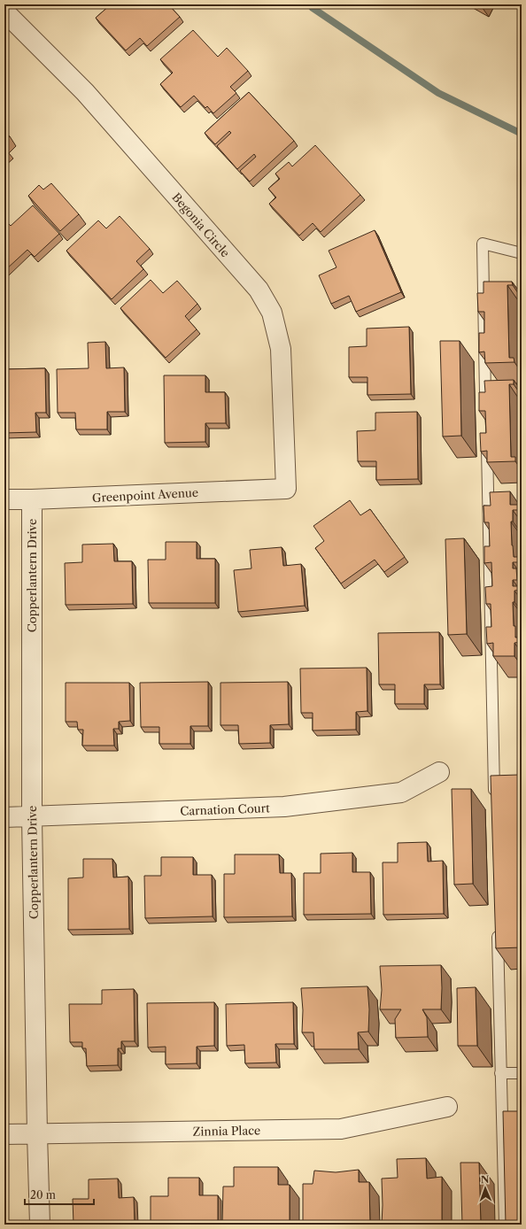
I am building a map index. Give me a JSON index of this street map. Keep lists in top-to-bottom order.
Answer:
{
  "streets": {
    "street": [
      "Begonia Circle",
      "Greenpoint Avenue",
      "Copperlantern Drive",
      "Carnation Court",
      "Zinnia Place"
    ]
  },
  "crossings": [
    ["Begonia Circle", "Greenpoint Avenue"],
    ["Greenpoint Avenue", "Copperlantern Drive"],
    ["Copperlantern Drive", "Carnation Court"],
    ["Copperlantern Drive", "Zinnia Place"]
  ],
  "scale_bar": "20 m",
  "north": "top"
}
